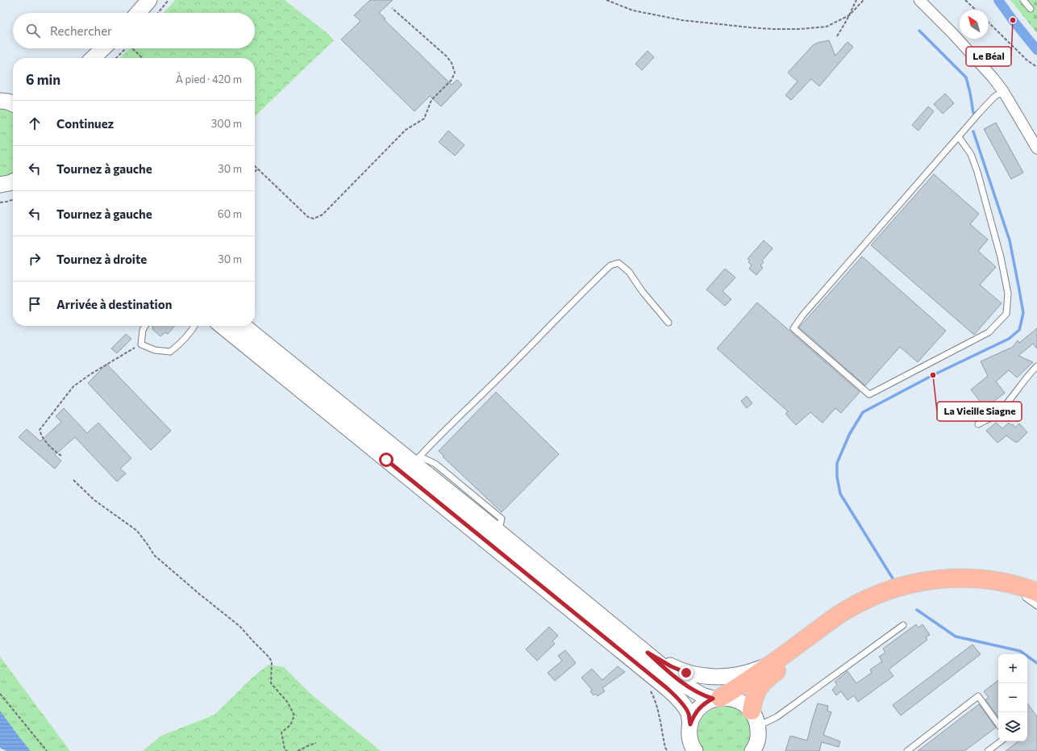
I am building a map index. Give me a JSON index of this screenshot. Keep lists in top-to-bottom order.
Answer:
{
  "places": ["Le Béal", "La Vieille Siagne"],
  "north": "top left",
  "page": {
    "search": "Rechercher",
    "heading": ["6 min", "À pied · 420 m"],
    "list": [
      ["Continuez", "300 m"],
      ["Tournez à gauche", "30 m"],
      ["Tournez à gauche", "60 m"],
      ["Tournez à droite", "30 m"],
      "Arrivée à destination"
    ],
    "map_buttons": ["+", "−"]
  }
}
